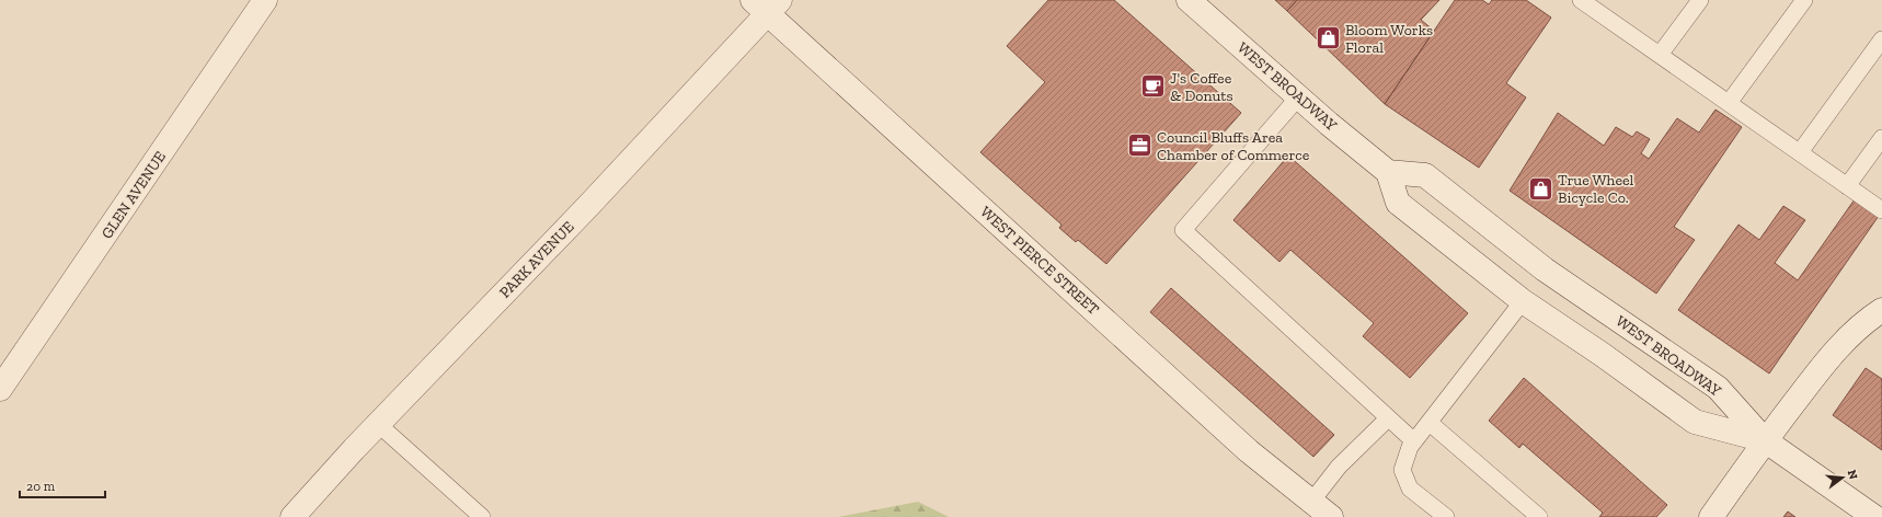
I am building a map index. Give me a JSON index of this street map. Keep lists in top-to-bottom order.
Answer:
{
  "streets": {
    "main road": [
      "WEST BROADWAY",
      "GLEN AVENUE",
      "PARK AVENUE",
      "WEST PIERCE STREET"
    ]
  },
  "crossings": [
    ["PARK AVENUE", "WEST PIERCE STREET"]
  ],
  "places": {
    "shop": ["Bloom Works Floral", "True Wheel Bicycle Co."],
    "cafe": ["J's Coffee & Donuts"],
    "office": ["Council Bluffs Area Chamber of Commerce"]
  },
  "scale_bar": "20 m",
  "north": "right"
}
